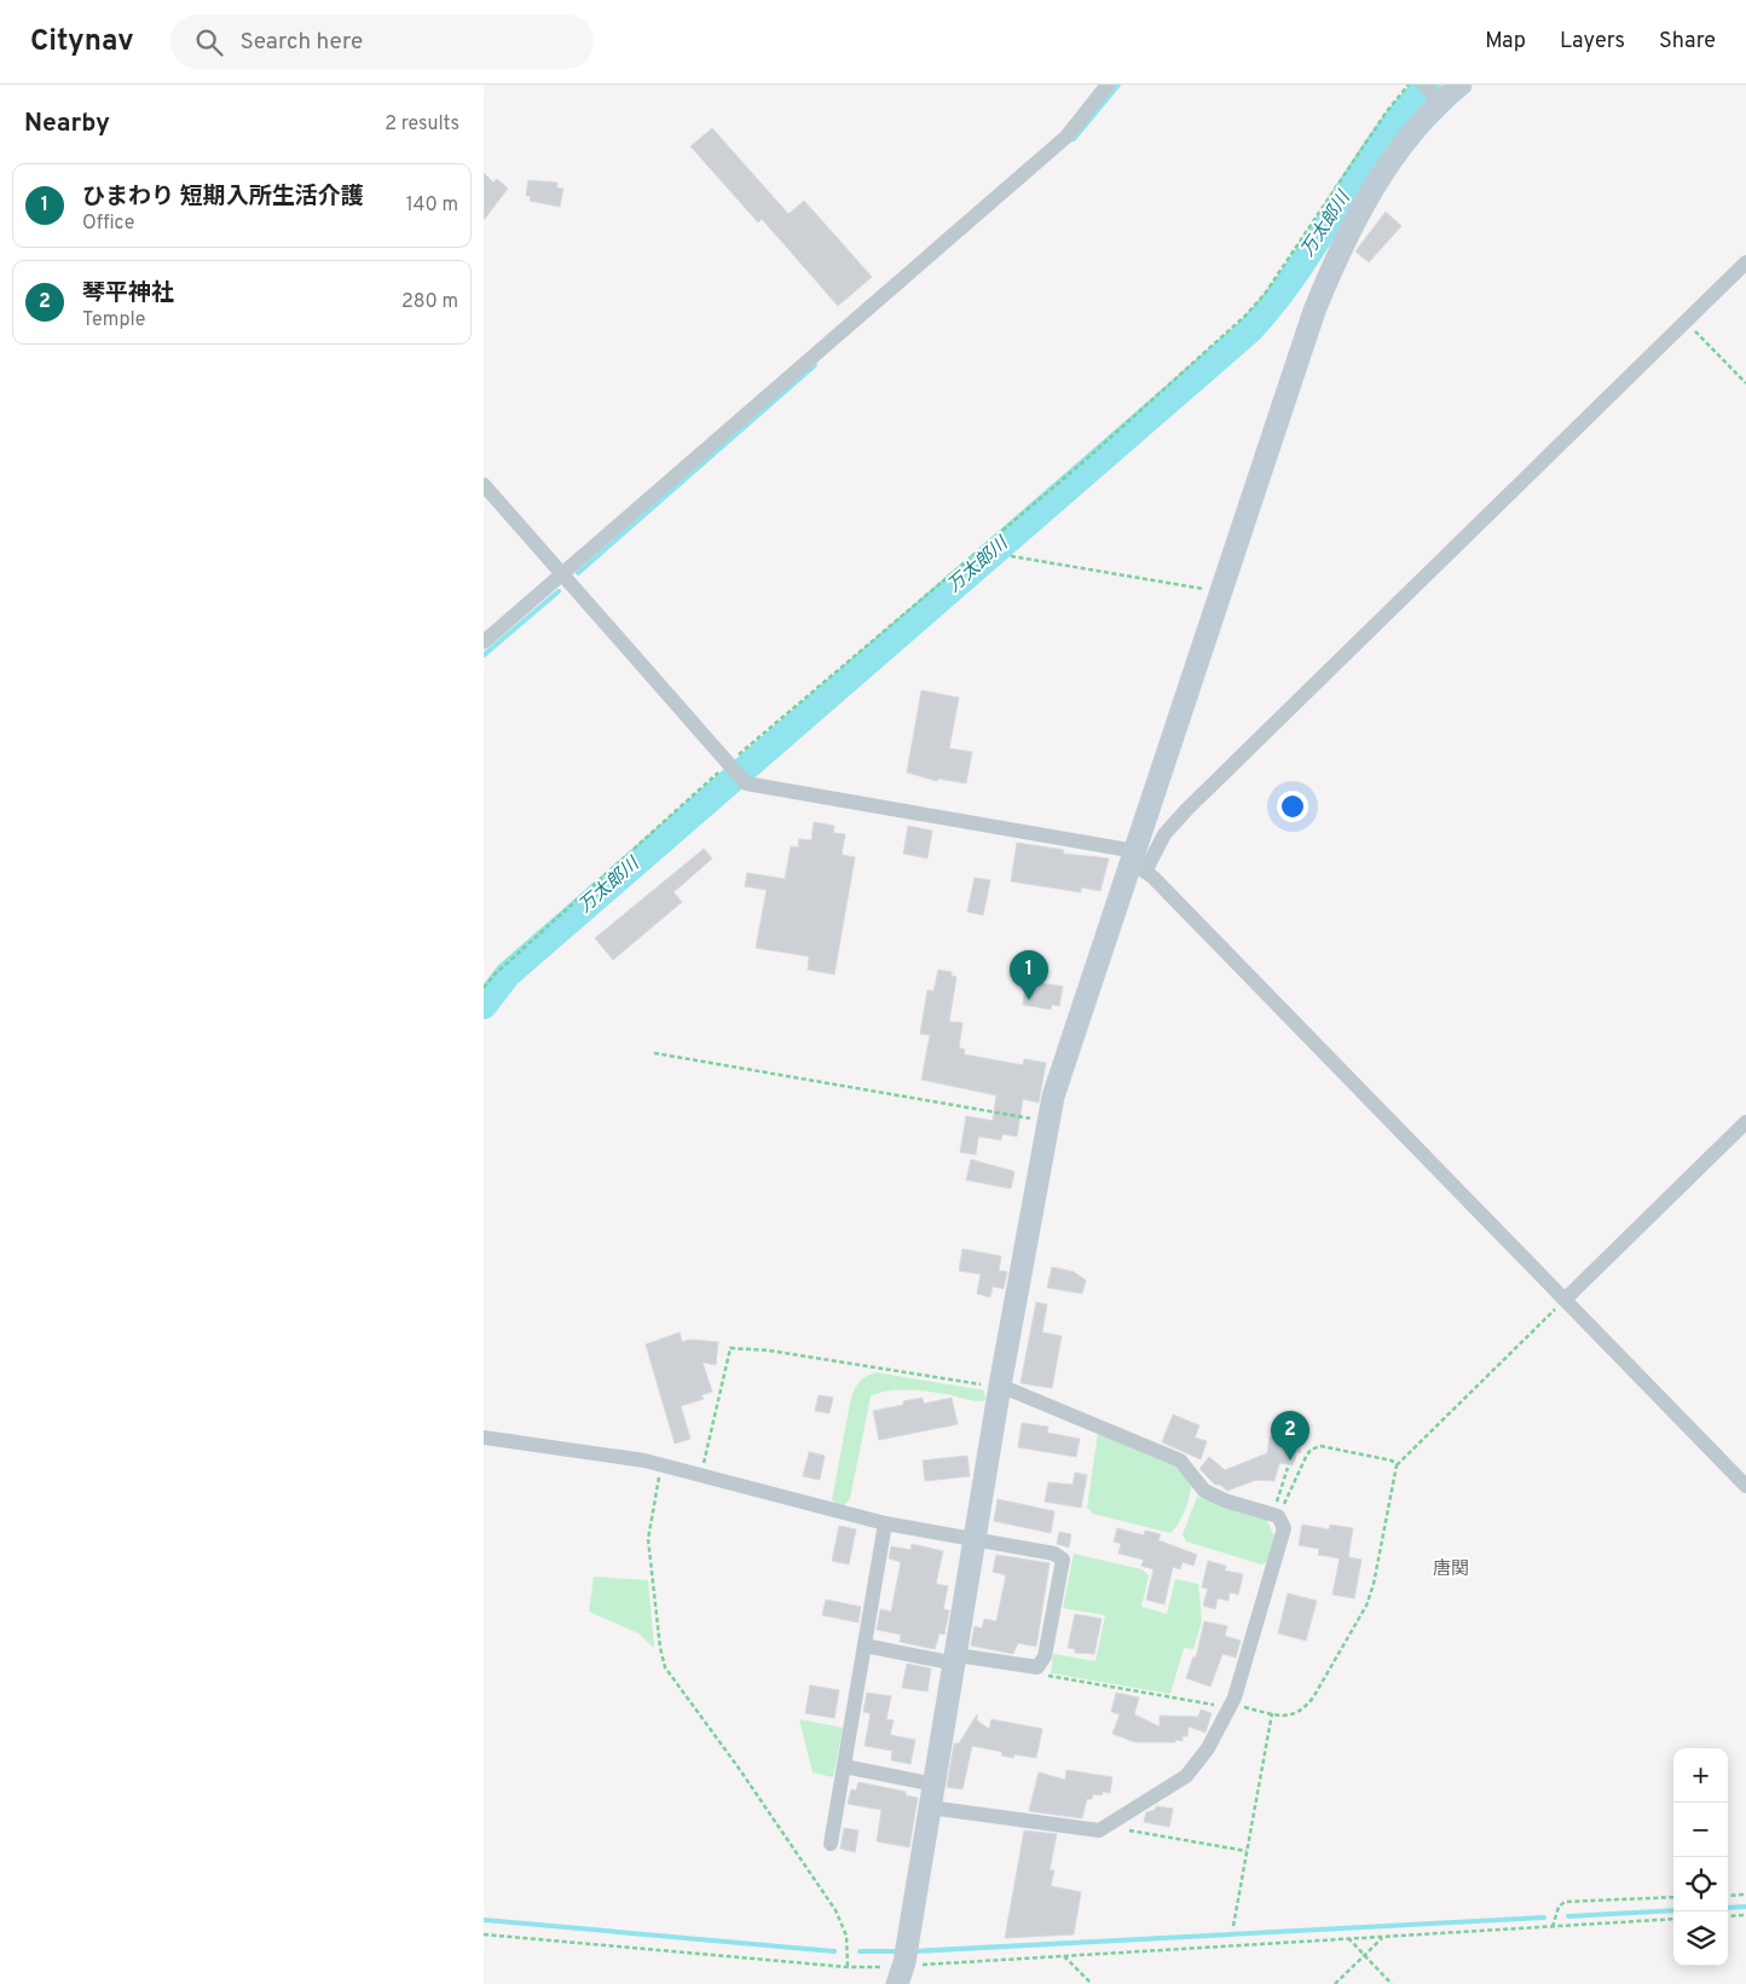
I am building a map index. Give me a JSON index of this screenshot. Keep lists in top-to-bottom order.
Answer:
{
  "districts": ["唐関"],
  "water": ["万太郎川"],
  "page": {
    "header": "Citynav",
    "search": "Search here",
    "nav": ["Map", "Layers", "Share"],
    "heading": ["Nearby", "2 results"],
    "list": [
      {
        "mark": "1",
        "name": "ひまわり 短期入所生活介護",
        "note": "Office",
        "value": "140 m"
      },
      {
        "mark": "2",
        "name": "琴平神社",
        "note": "Temple",
        "value": "280 m"
      }
    ],
    "pins": ["1", "2"],
    "map_buttons": ["+", "−"]
  }
}
